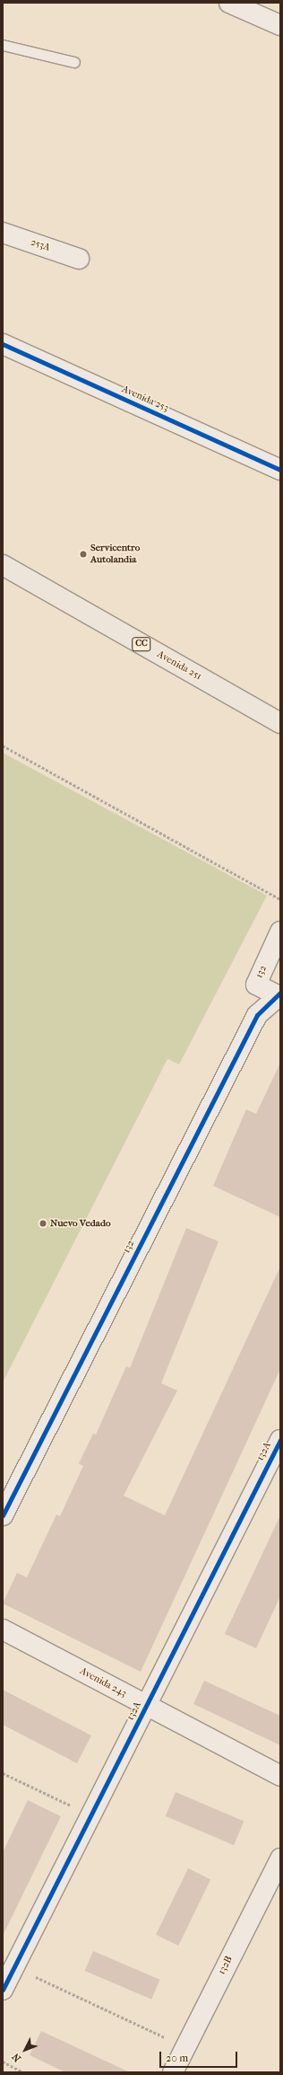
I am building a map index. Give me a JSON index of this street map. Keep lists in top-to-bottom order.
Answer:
{
  "streets": {
    "main road": ["CC", "Avenida 251"],
    "street": [
      "253A",
      "Avenida 253",
      "132",
      "132A",
      "Avenida 243",
      "132B"
    ]
  },
  "crossings": [
    ["132A", "Avenida 243"]
  ],
  "places": ["Servicentro Autolandia", "Nuevo Vedado"],
  "scale_bar": "20 m",
  "north": "bottom left"
}
